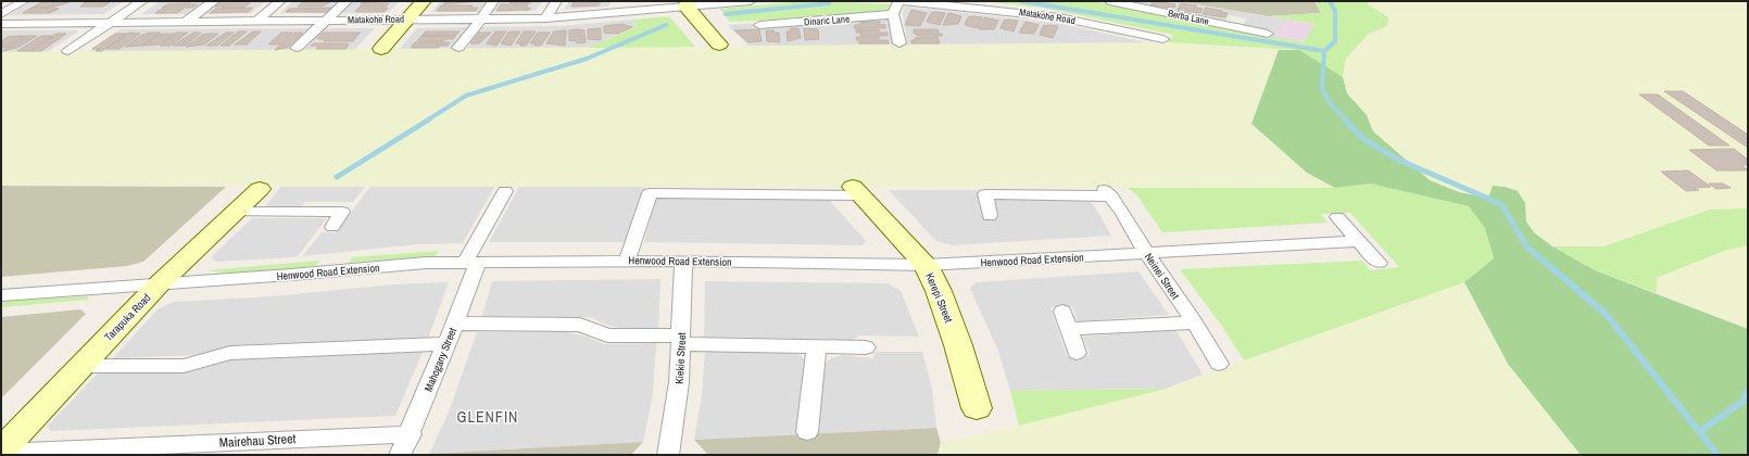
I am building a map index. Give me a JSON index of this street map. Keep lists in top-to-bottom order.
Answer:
{
  "streets": {
    "street": [
      "Matakohe Road",
      "Berba Lane",
      "Dinaric Lane",
      "Henwood Road Extension",
      "Neinei Street",
      "Kerepi Street",
      "Tarapuka Road",
      "Kiekie Street",
      "Mahogany Street",
      "Mairehau Street"
    ]
  },
  "crossings": [
    ["Henwood Road Extension", "Neinei Street"],
    ["Henwood Road Extension", "Kerepi Street"],
    ["Henwood Road Extension", "Tarapuka Road"],
    ["Henwood Road Extension", "Kiekie Street"],
    ["Henwood Road Extension", "Mahogany Street"],
    ["Tarapuka Road", "Mairehau Street"],
    ["Mahogany Street", "Mairehau Street"]
  ],
  "districts": ["GLENFIN"]
}
